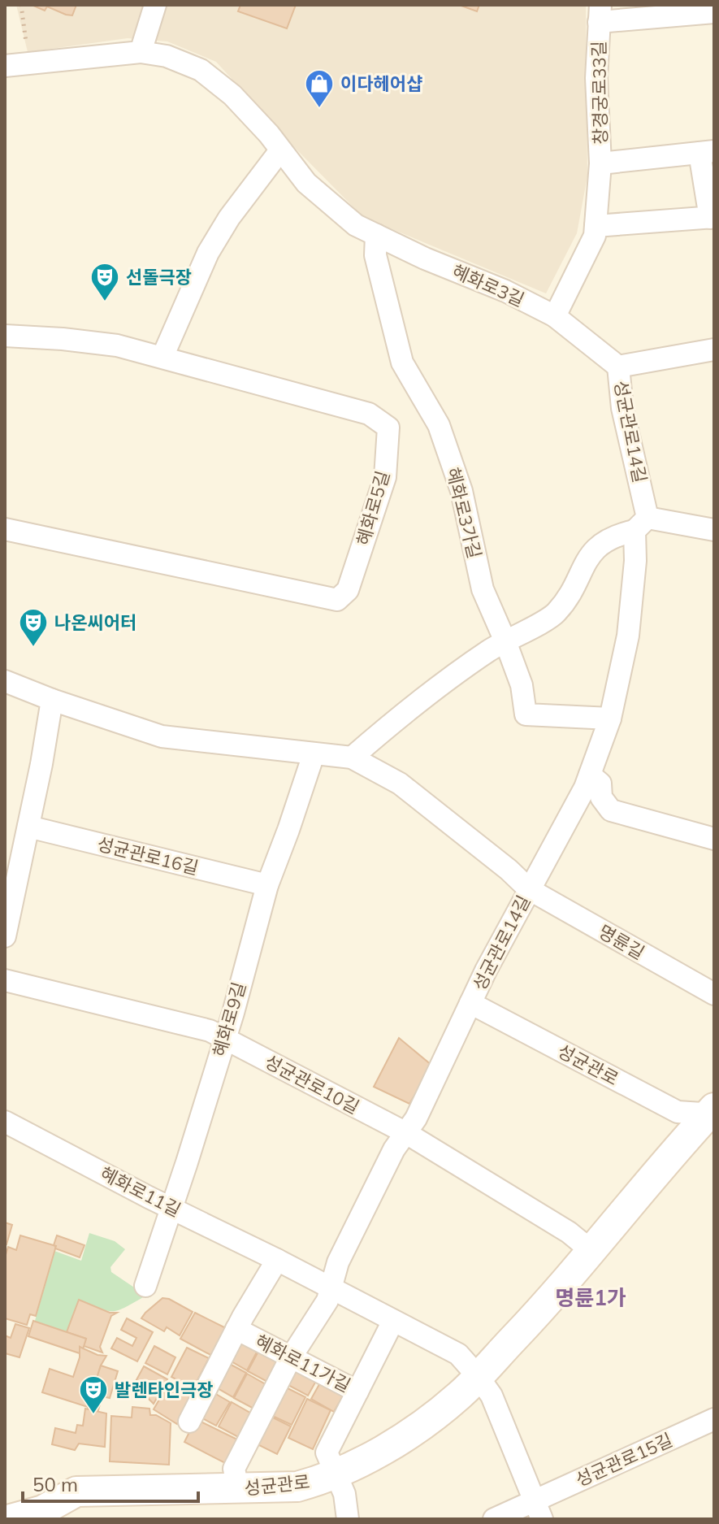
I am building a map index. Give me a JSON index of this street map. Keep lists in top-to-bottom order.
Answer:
{
  "streets": {
    "street": [
      "창경궁로33길",
      "혜화로3길",
      "성균관로14길",
      "혜화로5길",
      "혜화로3가길",
      "성균관로16길",
      "명륜길",
      "혜화로9길",
      "성균관로",
      "성균관로10길",
      "혜화로11길",
      "혜화로11가길",
      "성균관로15길"
    ]
  },
  "crossings": [
    ["창경궁로33길", "혜화로3길"],
    ["혜화로3길", "성균관로14길"],
    ["혜화로3길", "혜화로3가길"],
    ["성균관로14길", "혜화로3가길"],
    ["성균관로14길", "명륜길"],
    ["성균관로14길", "성균관로"],
    ["성균관로14길", "성균관로10길"],
    ["성균관로14길", "혜화로11길"],
    ["성균관로14길", "혜화로11가길"],
    ["성균관로16길", "혜화로9길"],
    ["혜화로9길", "성균관로10길"],
    ["혜화로9길", "혜화로11길"],
    ["성균관로", "성균관로10길"],
    ["성균관로", "혜화로11길"],
    ["성균관로", "혜화로11가길"],
    ["혜화로11길", "혜화로11가길"]
  ],
  "districts": ["명륜1가"],
  "places": {
    "shop": ["이다헤어샵"],
    "theatre": ["선돌극장", "나온씨어터", "발렌타인극장"]
  },
  "scale_bar": "50 m"
}
